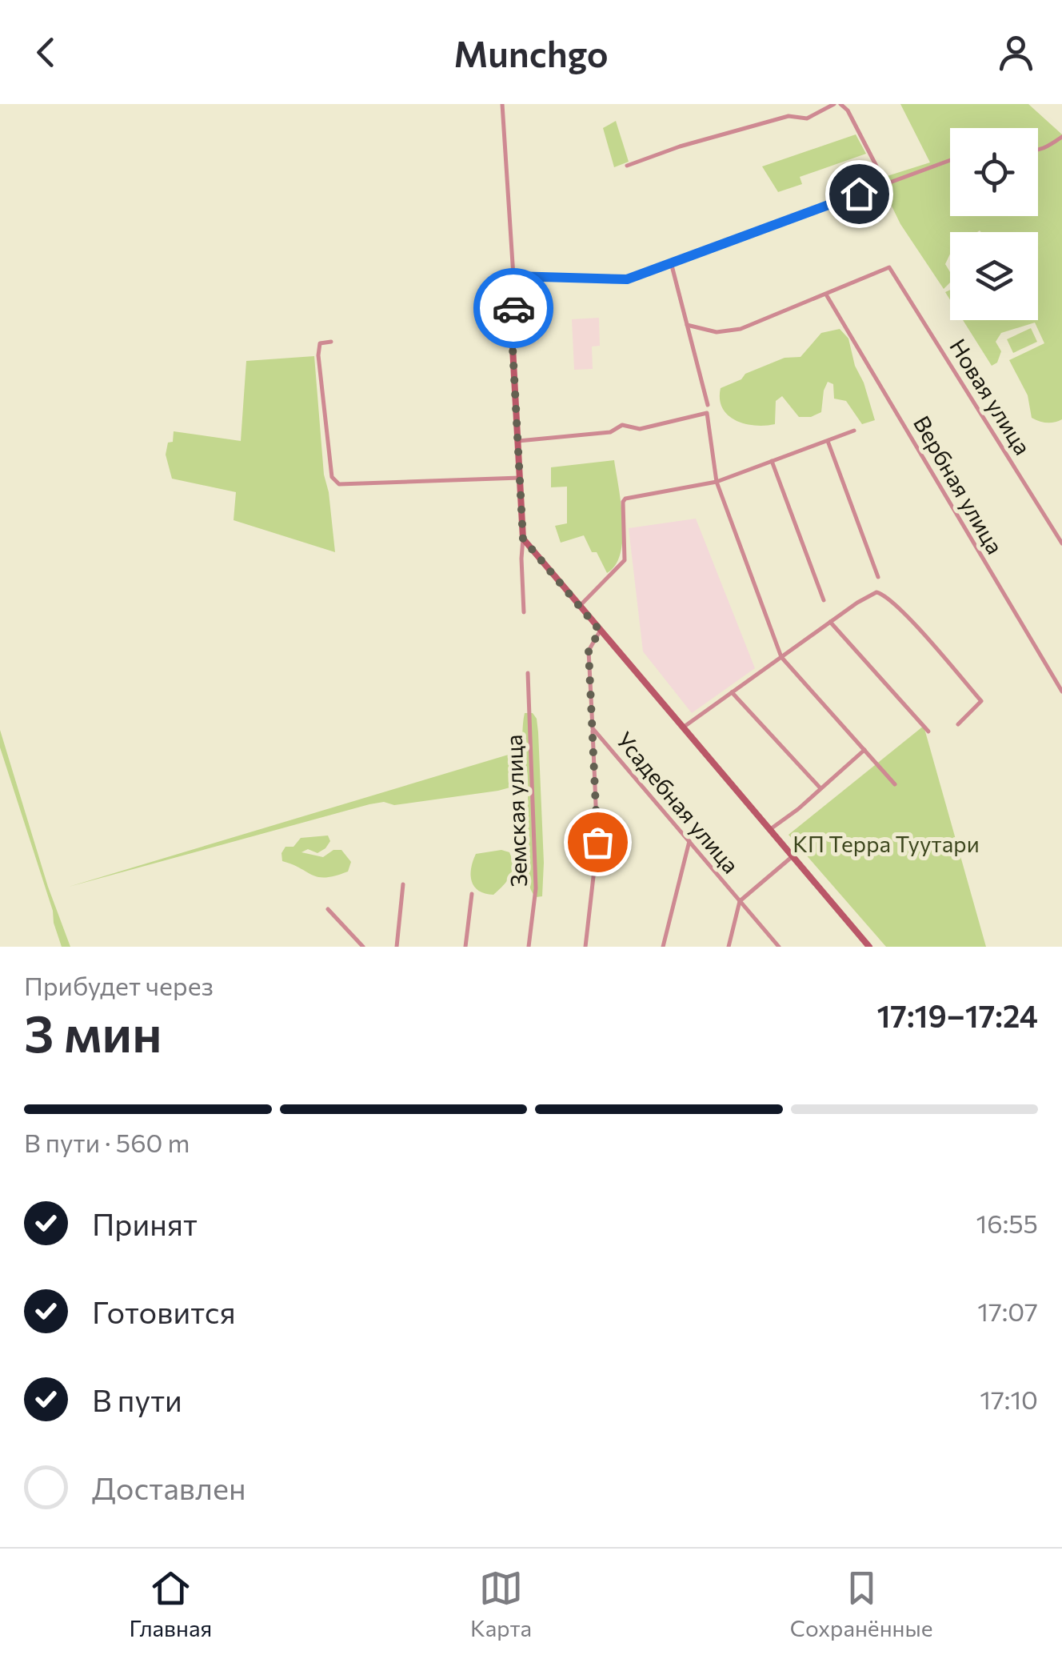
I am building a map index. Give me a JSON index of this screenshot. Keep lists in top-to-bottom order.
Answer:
{
  "streets": {
    "street": [
      "Новая улица",
      "Вербная улица",
      "Усадебная улица",
      "Земская улица"
    ]
  },
  "crossings": [
    ["Новая улица", "Вербная улица"]
  ],
  "parks": ["КП Терра Туутари"],
  "page": {
    "header": "Munchgo",
    "heading": ["3 мин", "Прибудет через", "17:19–17:24"],
    "bar": "В пути · 560 m",
    "list": [
      ["Принят", "16:55"],
      ["Готовится", "17:07"],
      ["В пути", "17:10"],
      "Доставлен"
    ],
    "tabs": ["Главная", "Карта", "Сохранённые"]
  }
}
